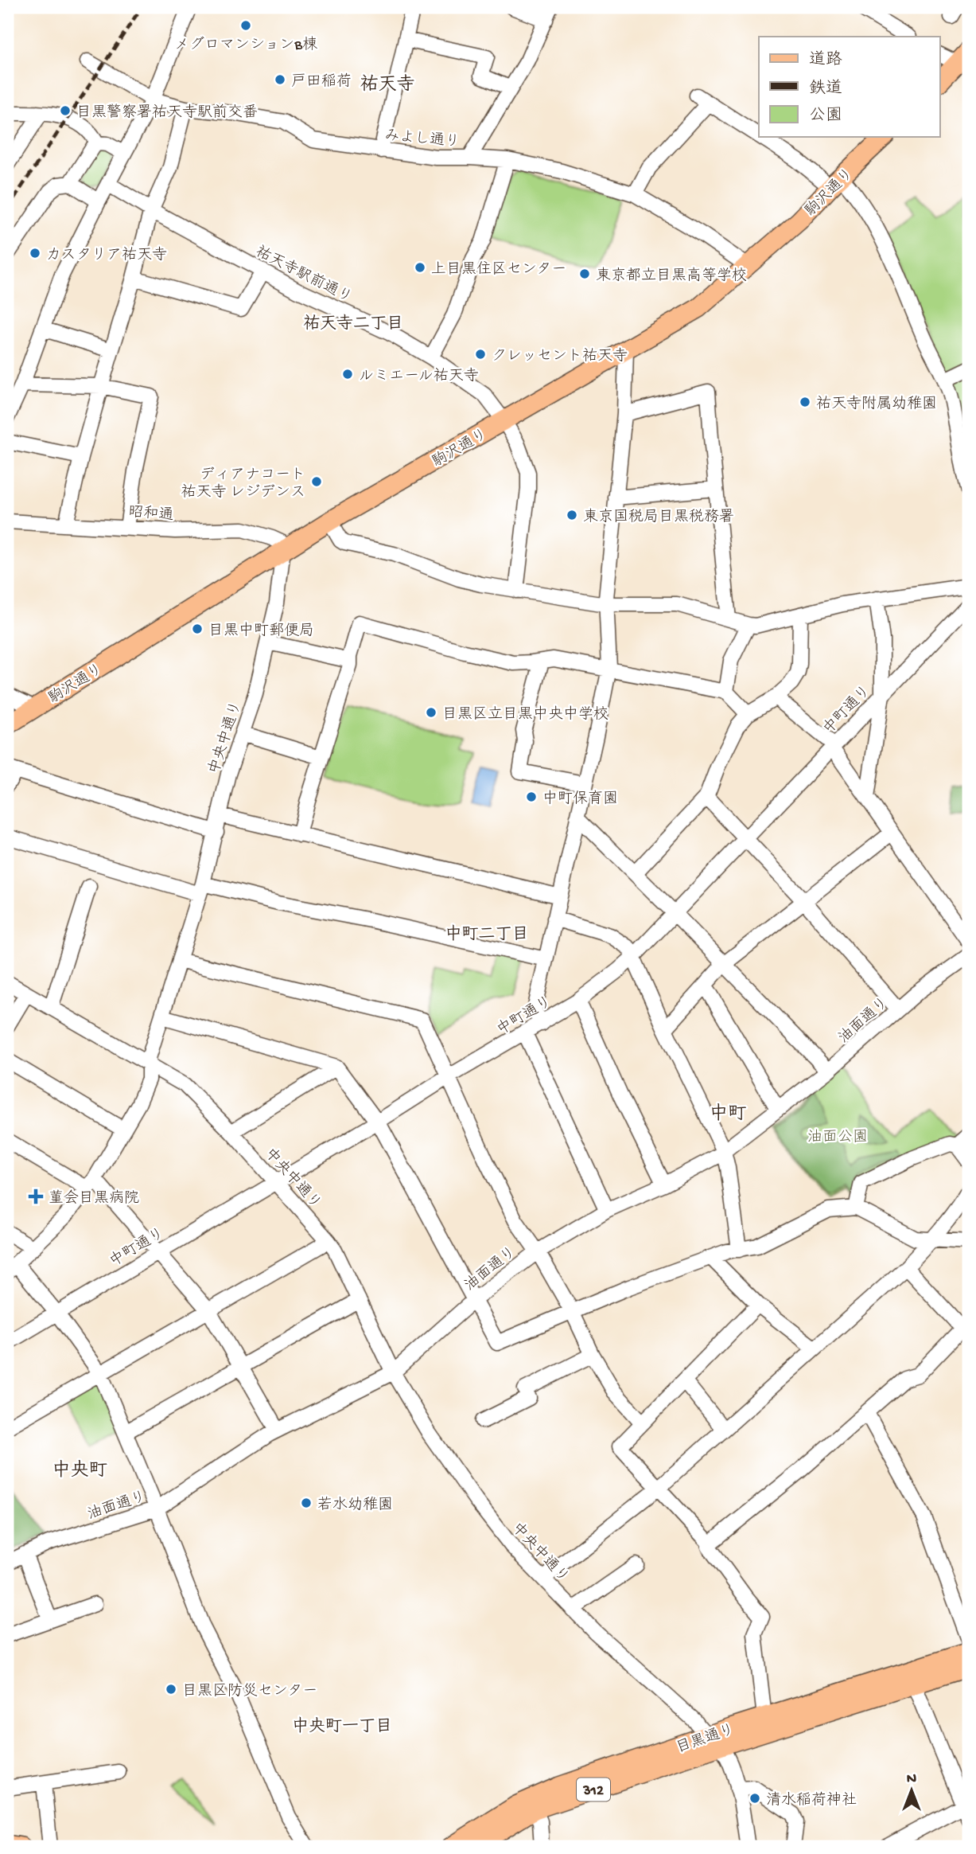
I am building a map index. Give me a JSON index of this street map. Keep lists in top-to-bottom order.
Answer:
{
  "streets": {
    "main road": ["駒沢通り", "目黒通り", "312"],
    "street": [
      "みよし通り",
      "祐天寺駅前通り",
      "昭和通",
      "中町通り",
      "中央中通り",
      "油面通り"
    ]
  },
  "crossings": [
    ["みよし通り", "駒沢通り"],
    ["駒沢通り", "祐天寺駅前通り"],
    ["駒沢通り", "昭和通"],
    ["駒沢通り", "中央中通り"],
    ["昭和通", "中央中通り"],
    ["中町通り", "中央中通り"],
    ["中央中通り", "油面通り"],
    ["中央中通り", "目黒通り"]
  ],
  "districts": [
    "祐天寺",
    "祐天寺二丁目",
    "中町二丁目",
    "中町",
    "中央町",
    "中央町一丁目"
  ],
  "parks": ["油面公園"],
  "places": {
    "other": [
      "メグロマンションB棟",
      "戸田稲荷",
      "目黒警察署祐天寺駅前交番",
      "カスタリア祐天寺",
      "上目黒住区センター",
      "東京都立目黒高等学校",
      "クレッセント祐天寺",
      "ルミエール祐天寺",
      "祐天寺附属幼稚園",
      "ディアナコート 祐天寺 レジデンス",
      "東京国税局目黒税務署",
      "目黒中町郵便局",
      "目黒区立目黒中央中学校",
      "中町保育園",
      "若水幼稚園",
      "目黒区防災センター",
      "清水稲荷神社"
    ],
    "health": ["菫会目黒病院"]
  },
  "legend": ["道路", "鉄道", "公園"],
  "north": "top"
}
